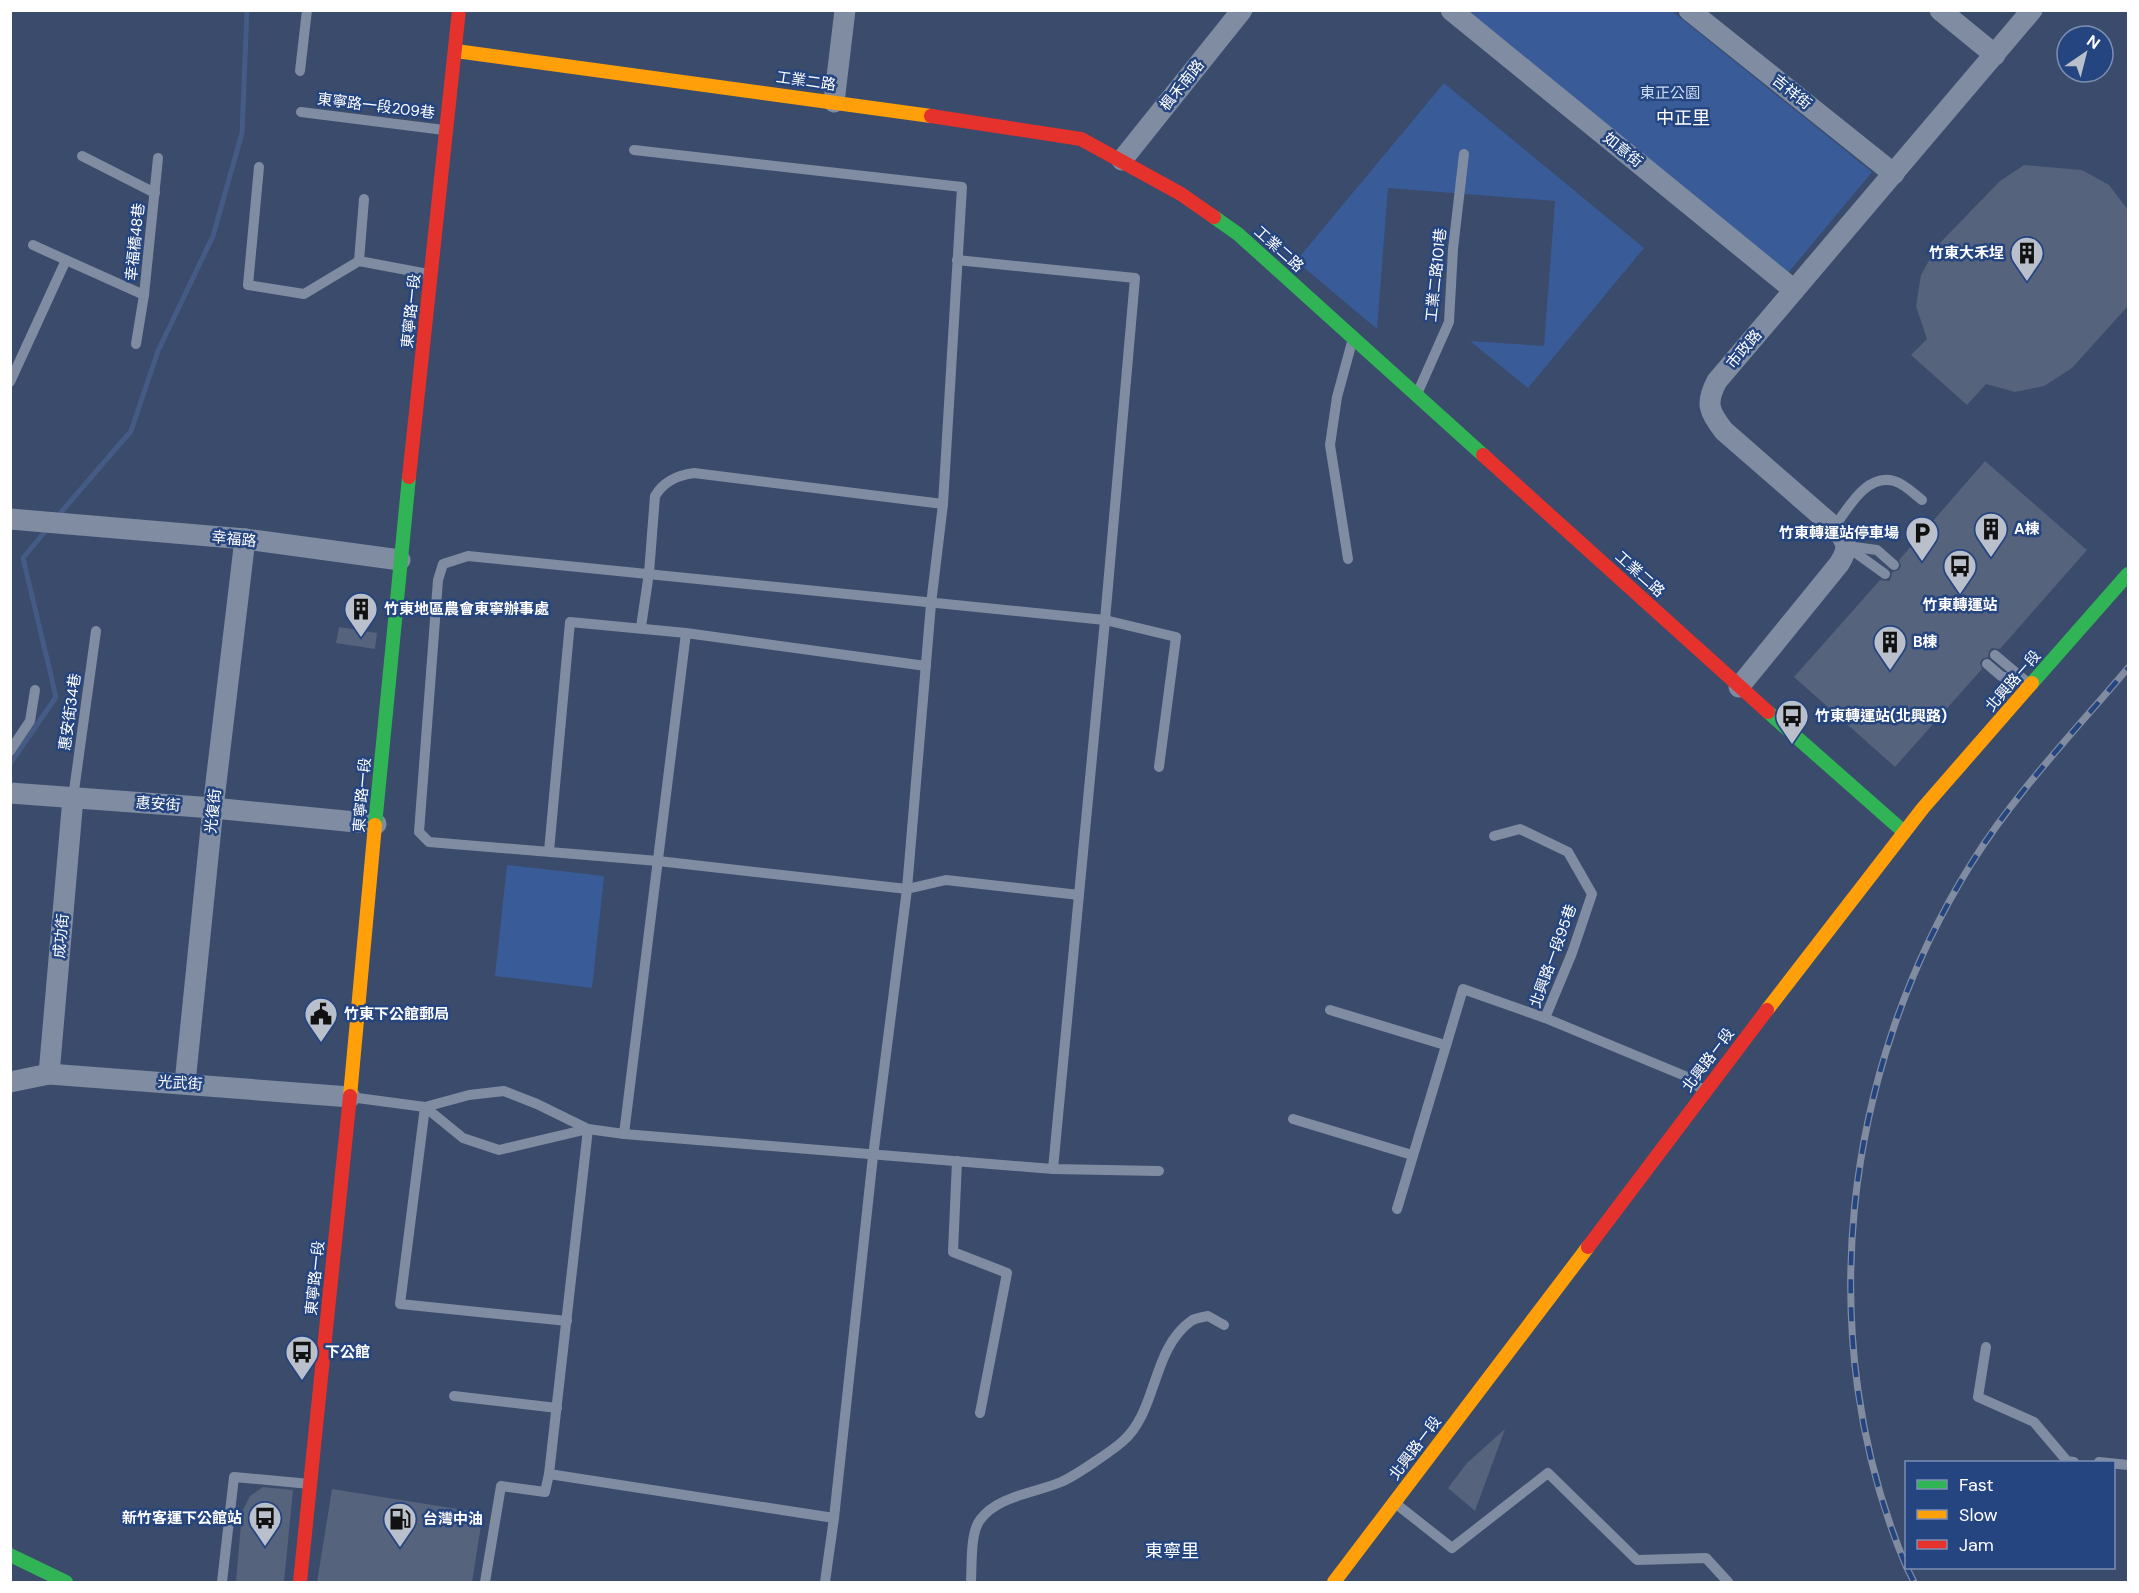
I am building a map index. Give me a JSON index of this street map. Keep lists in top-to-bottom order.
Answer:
{
  "streets": {
    "street": [
      "工業二路",
      "楓禾南路",
      "吉祥街",
      "如意街",
      "東寧路一段",
      "市政路",
      "幸福路",
      "北興路ㄧ段",
      "惠安街",
      "光復街",
      "成功街",
      "光武街"
    ],
    "lane": [
      "東寧路一段209巷",
      "幸福橋48巷",
      "工業二路101巷",
      "惠安街34巷",
      "北興路一段95巷"
    ]
  },
  "crossings": [
    ["工業二路", "楓禾南路"],
    ["工業二路", "工業二路101巷"],
    ["工業二路", "東寧路一段"],
    ["工業二路", "北興路ㄧ段"],
    ["吉祥街", "市政路"],
    ["東寧路一段209巷", "東寧路一段"],
    ["如意街", "市政路"],
    ["東寧路一段", "幸福路"],
    ["東寧路一段", "惠安街"],
    ["東寧路一段", "光武街"],
    ["幸福路", "光復街"],
    ["北興路ㄧ段", "北興路一段95巷"],
    ["惠安街34巷", "惠安街"],
    ["惠安街34巷", "成功街"],
    ["惠安街", "光復街"],
    ["惠安街", "成功街"],
    ["光復街", "光武街"],
    ["成功街", "光武街"]
  ],
  "districts": ["中正里", "東寧里"],
  "parks": ["東正公園"],
  "places": {
    "building": [
      "竹東大禾埕",
      "A棟",
      "竹東地區農會東寧辦事處",
      "B棟"
    ],
    "parking": ["竹東轉運站停車場"],
    "bus stop": [
      "竹東轉運站",
      "竹東轉運站(北興路)",
      "下公館",
      "新竹客運下公館站"
    ],
    "public building": ["竹東下公館郵局"],
    "fuel station": ["台灣中油"]
  },
  "legend": ["Fast", "Slow", "Jam"],
  "north": "top right"
}
